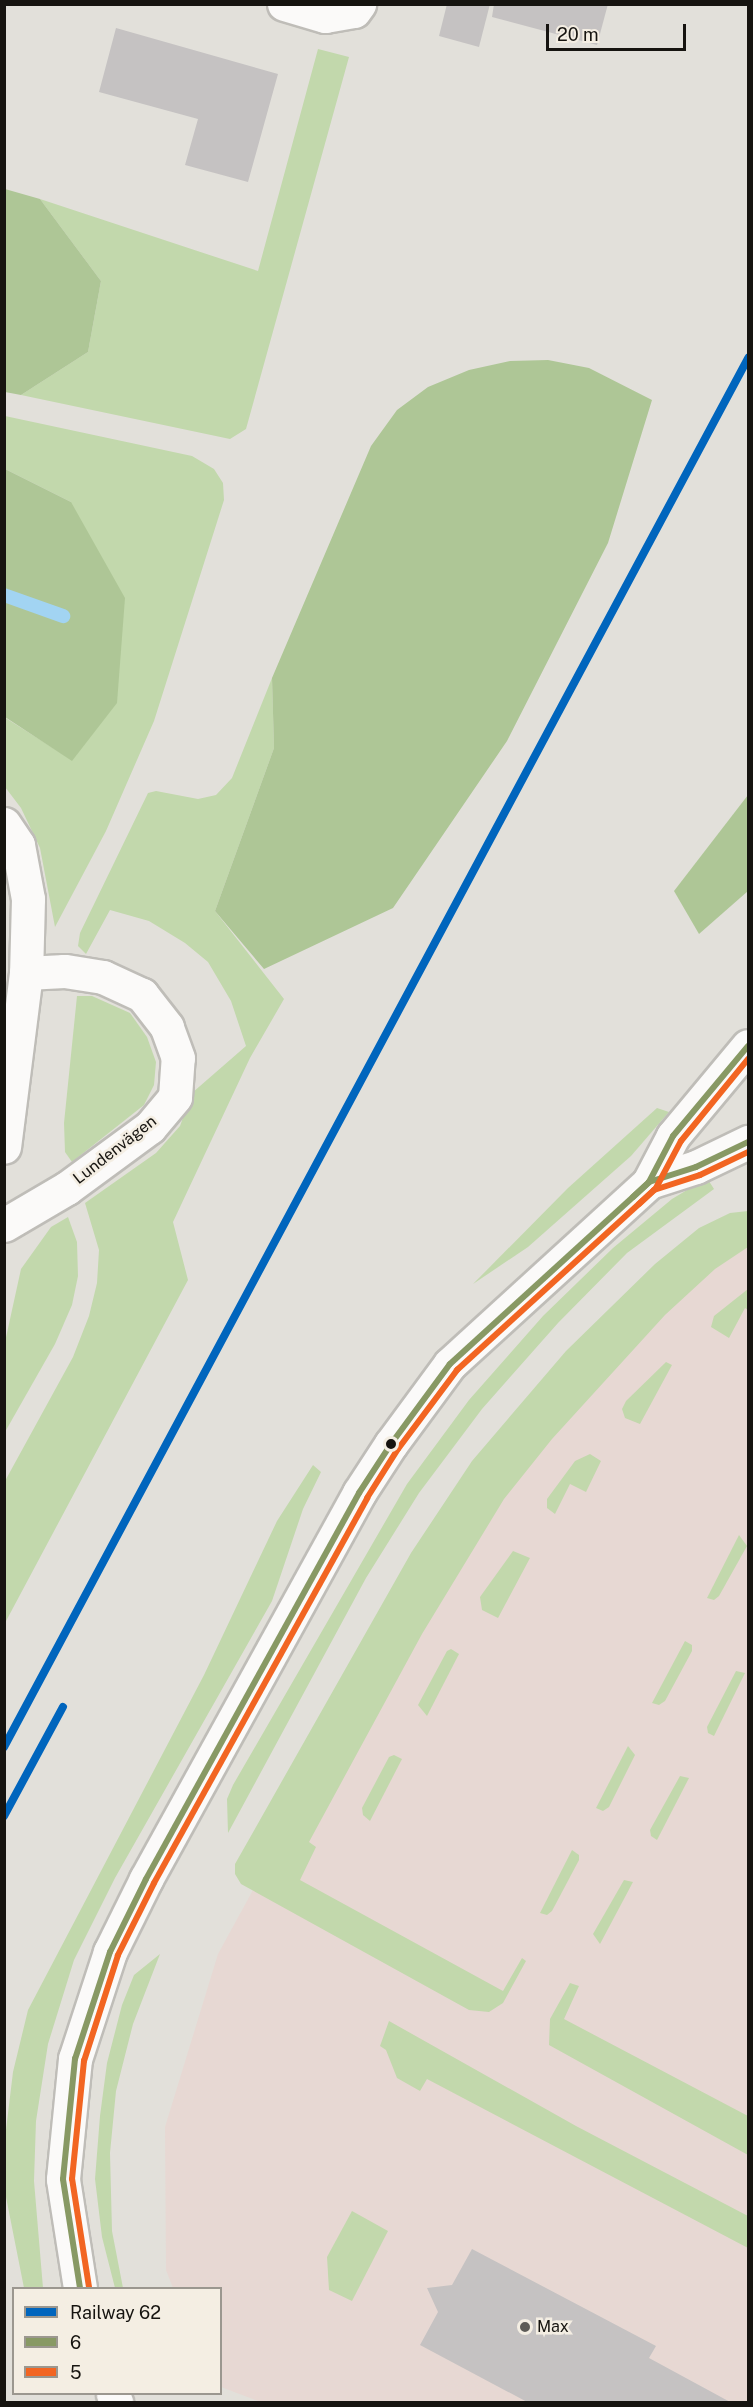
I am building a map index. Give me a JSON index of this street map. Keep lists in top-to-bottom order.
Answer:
{
  "streets": {
    "street": ["Lundenvägen"]
  },
  "places": ["Max"],
  "lines": ["rail line 62", "transit line 6", "transit line 5"],
  "legend": ["Railway 62", "6", "5"],
  "scale_bar": "20 m"
}
